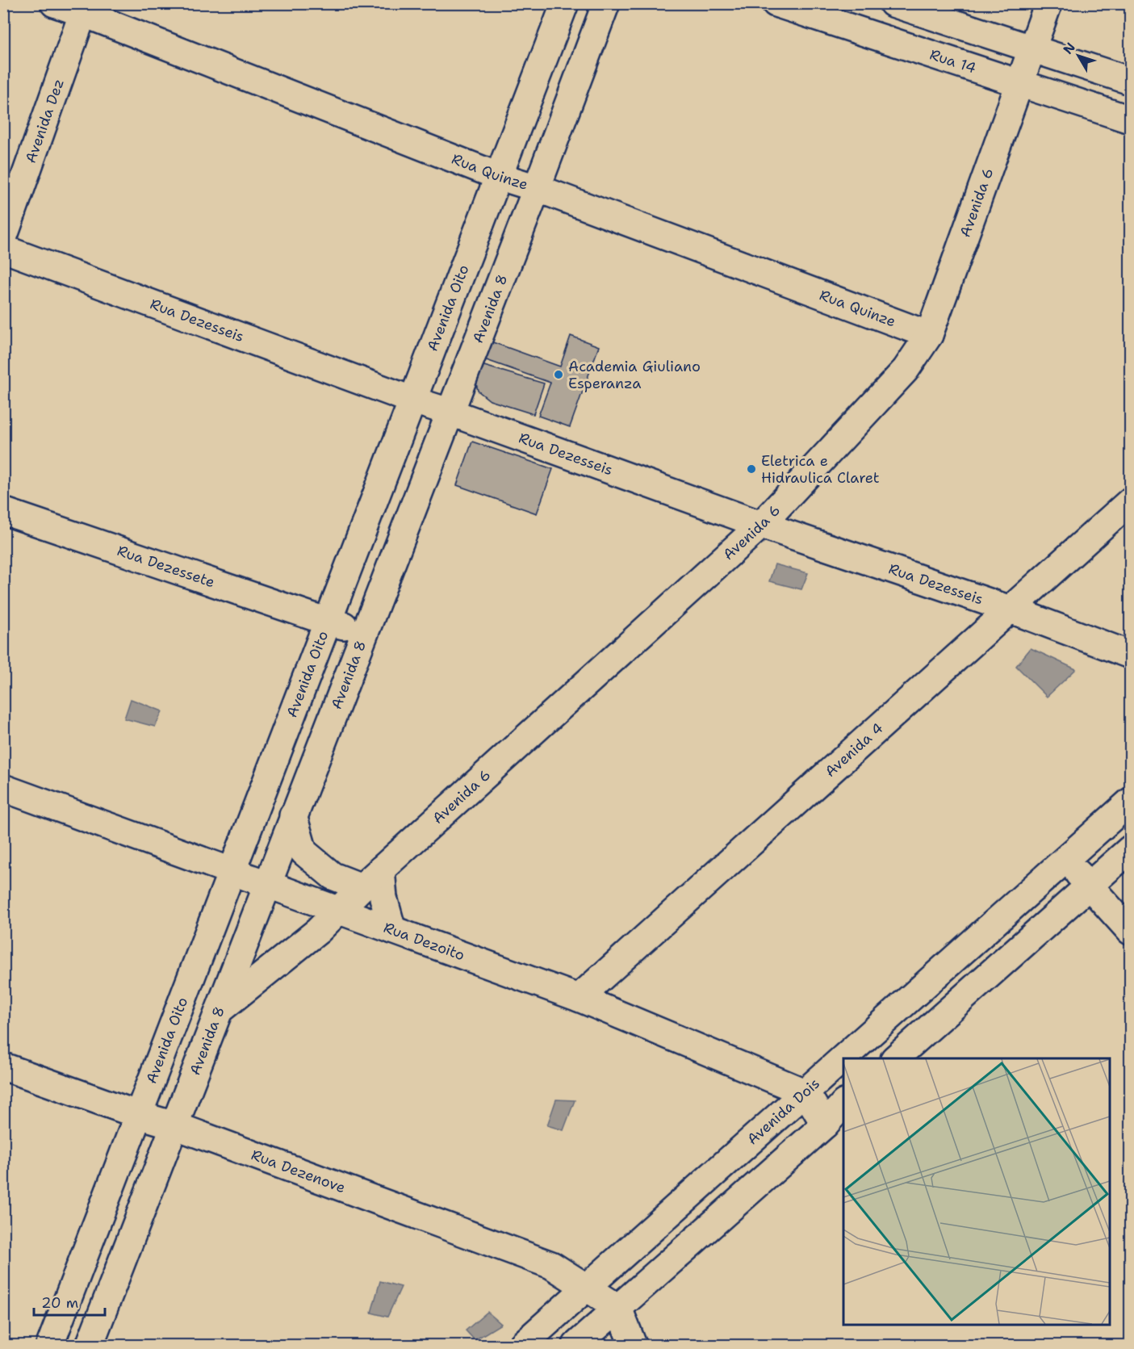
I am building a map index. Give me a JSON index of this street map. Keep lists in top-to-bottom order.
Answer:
{
  "streets": {
    "street": [
      "Rua 14",
      "Avenida Dez",
      "Rua Quinze",
      "Avenida 6",
      "Avenida Oito",
      "Avenida 8",
      "Rua Dezesseis",
      "Rua Dezessete",
      "Avenida 4",
      "Rua Dezoito",
      "Avenida Dois",
      "Rua Dezenove"
    ]
  },
  "crossings": [
    ["Rua 14", "Avenida 6"],
    ["Avenida Dez", "Rua Quinze"],
    ["Rua Quinze", "Avenida 6"],
    ["Rua Quinze", "Avenida Oito"],
    ["Rua Quinze", "Avenida 8"],
    ["Avenida 6", "Avenida 8"],
    ["Avenida 6", "Rua Dezesseis"],
    ["Avenida 6", "Rua Dezoito"],
    ["Avenida Oito", "Rua Dezesseis"],
    ["Avenida Oito", "Rua Dezessete"],
    ["Avenida Oito", "Rua Dezoito"],
    ["Avenida Oito", "Rua Dezenove"],
    ["Avenida 8", "Rua Dezesseis"],
    ["Avenida 8", "Rua Dezessete"],
    ["Avenida 8", "Rua Dezoito"],
    ["Avenida 8", "Rua Dezenove"],
    ["Rua Dezesseis", "Avenida 4"],
    ["Avenida 4", "Rua Dezoito"],
    ["Rua Dezoito", "Avenida Dois"],
    ["Avenida Dois", "Rua Dezenove"]
  ],
  "places": ["Academia Giuliano Esperanza", "Eletrica e Hidraulica Claret"],
  "scale_bar": "20 m",
  "north": "top left"
}
